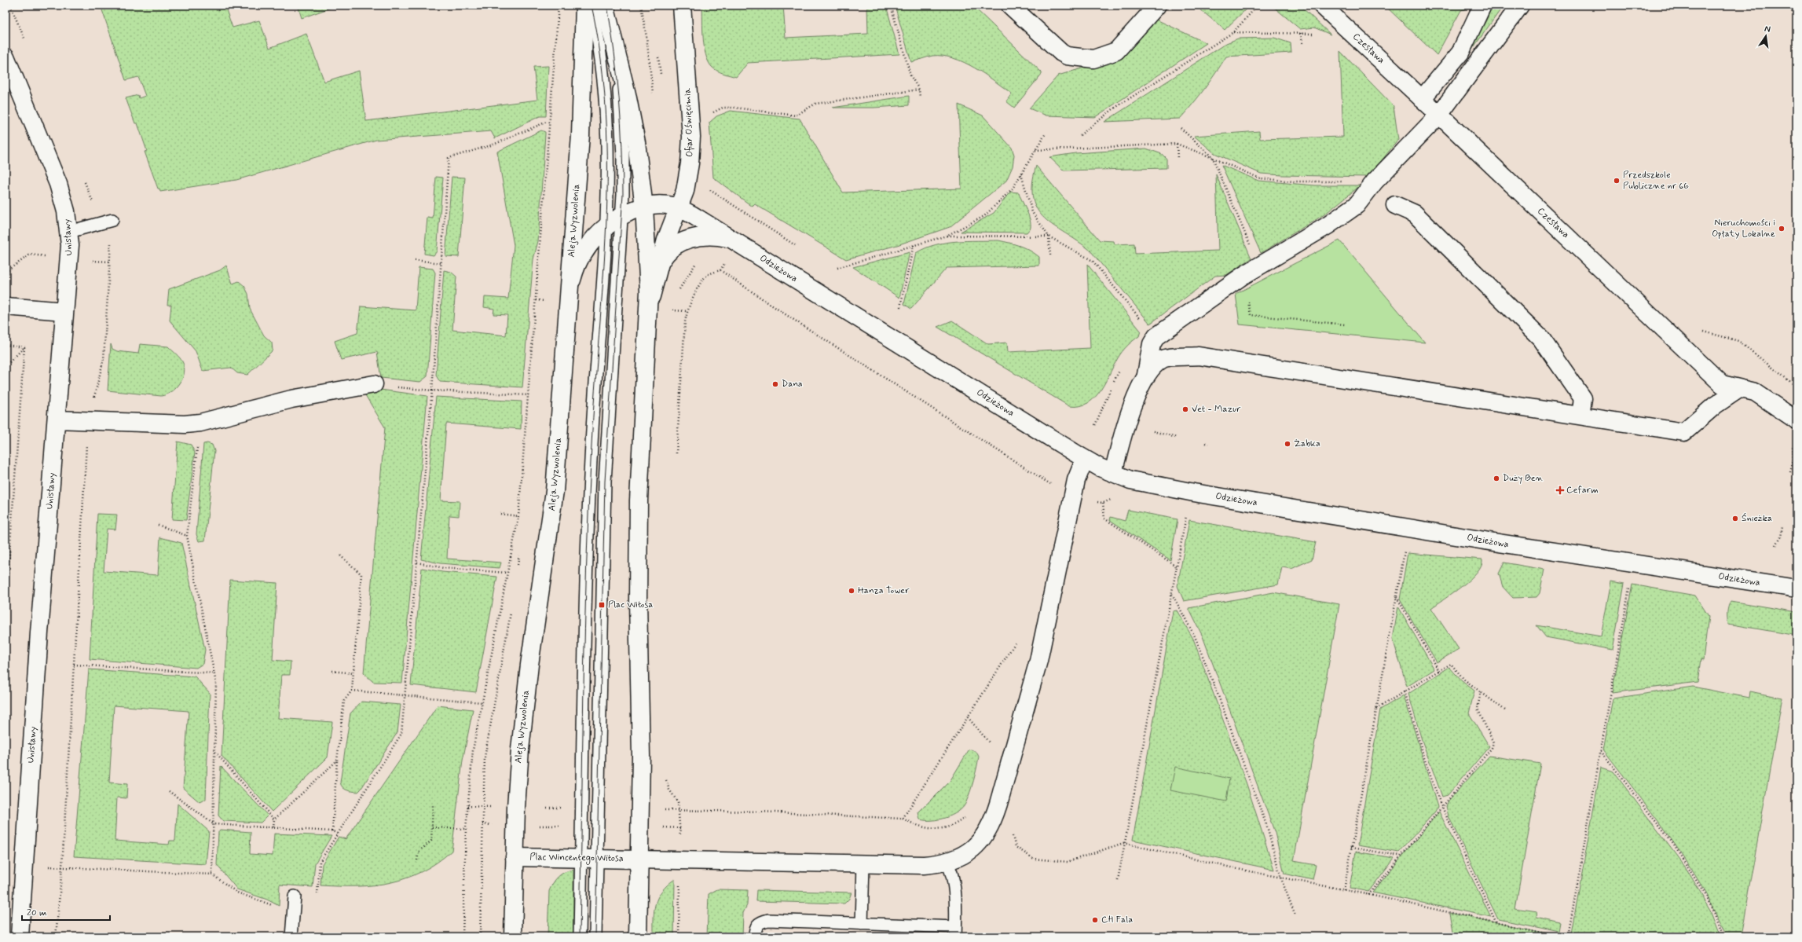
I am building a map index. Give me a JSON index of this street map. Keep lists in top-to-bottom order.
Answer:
{
  "streets": {
    "street": [
      "Czesława",
      "Ofiar Oświęcimia",
      "Aleja Wyzwolenia",
      "Unisławy",
      "Odzieżowa",
      "Plac Wincentego Witosa"
    ]
  },
  "crossings": [
    ["Ofiar Oświęcimia", "Odzieżowa"],
    ["Aleja Wyzwolenia", "Odzieżowa"],
    ["Aleja Wyzwolenia", "Plac Wincentego Witosa"],
    ["Odzieżowa", "Plac Wincentego Witosa"]
  ],
  "places": {
    "other": [
      "Przedszkole Publiczne nr 66",
      "Nieruchomości i Opłaty Lokalne",
      "Dana",
      "Vet - Mazur",
      "Żabka",
      "Duży Ben",
      "Śnieżka",
      "Hanza Tower",
      "CH Fala"
    ],
    "health": ["Cefarm"],
    "transit": ["Plac Witosa"]
  },
  "scale_bar": "20 m",
  "north": "top"
}
